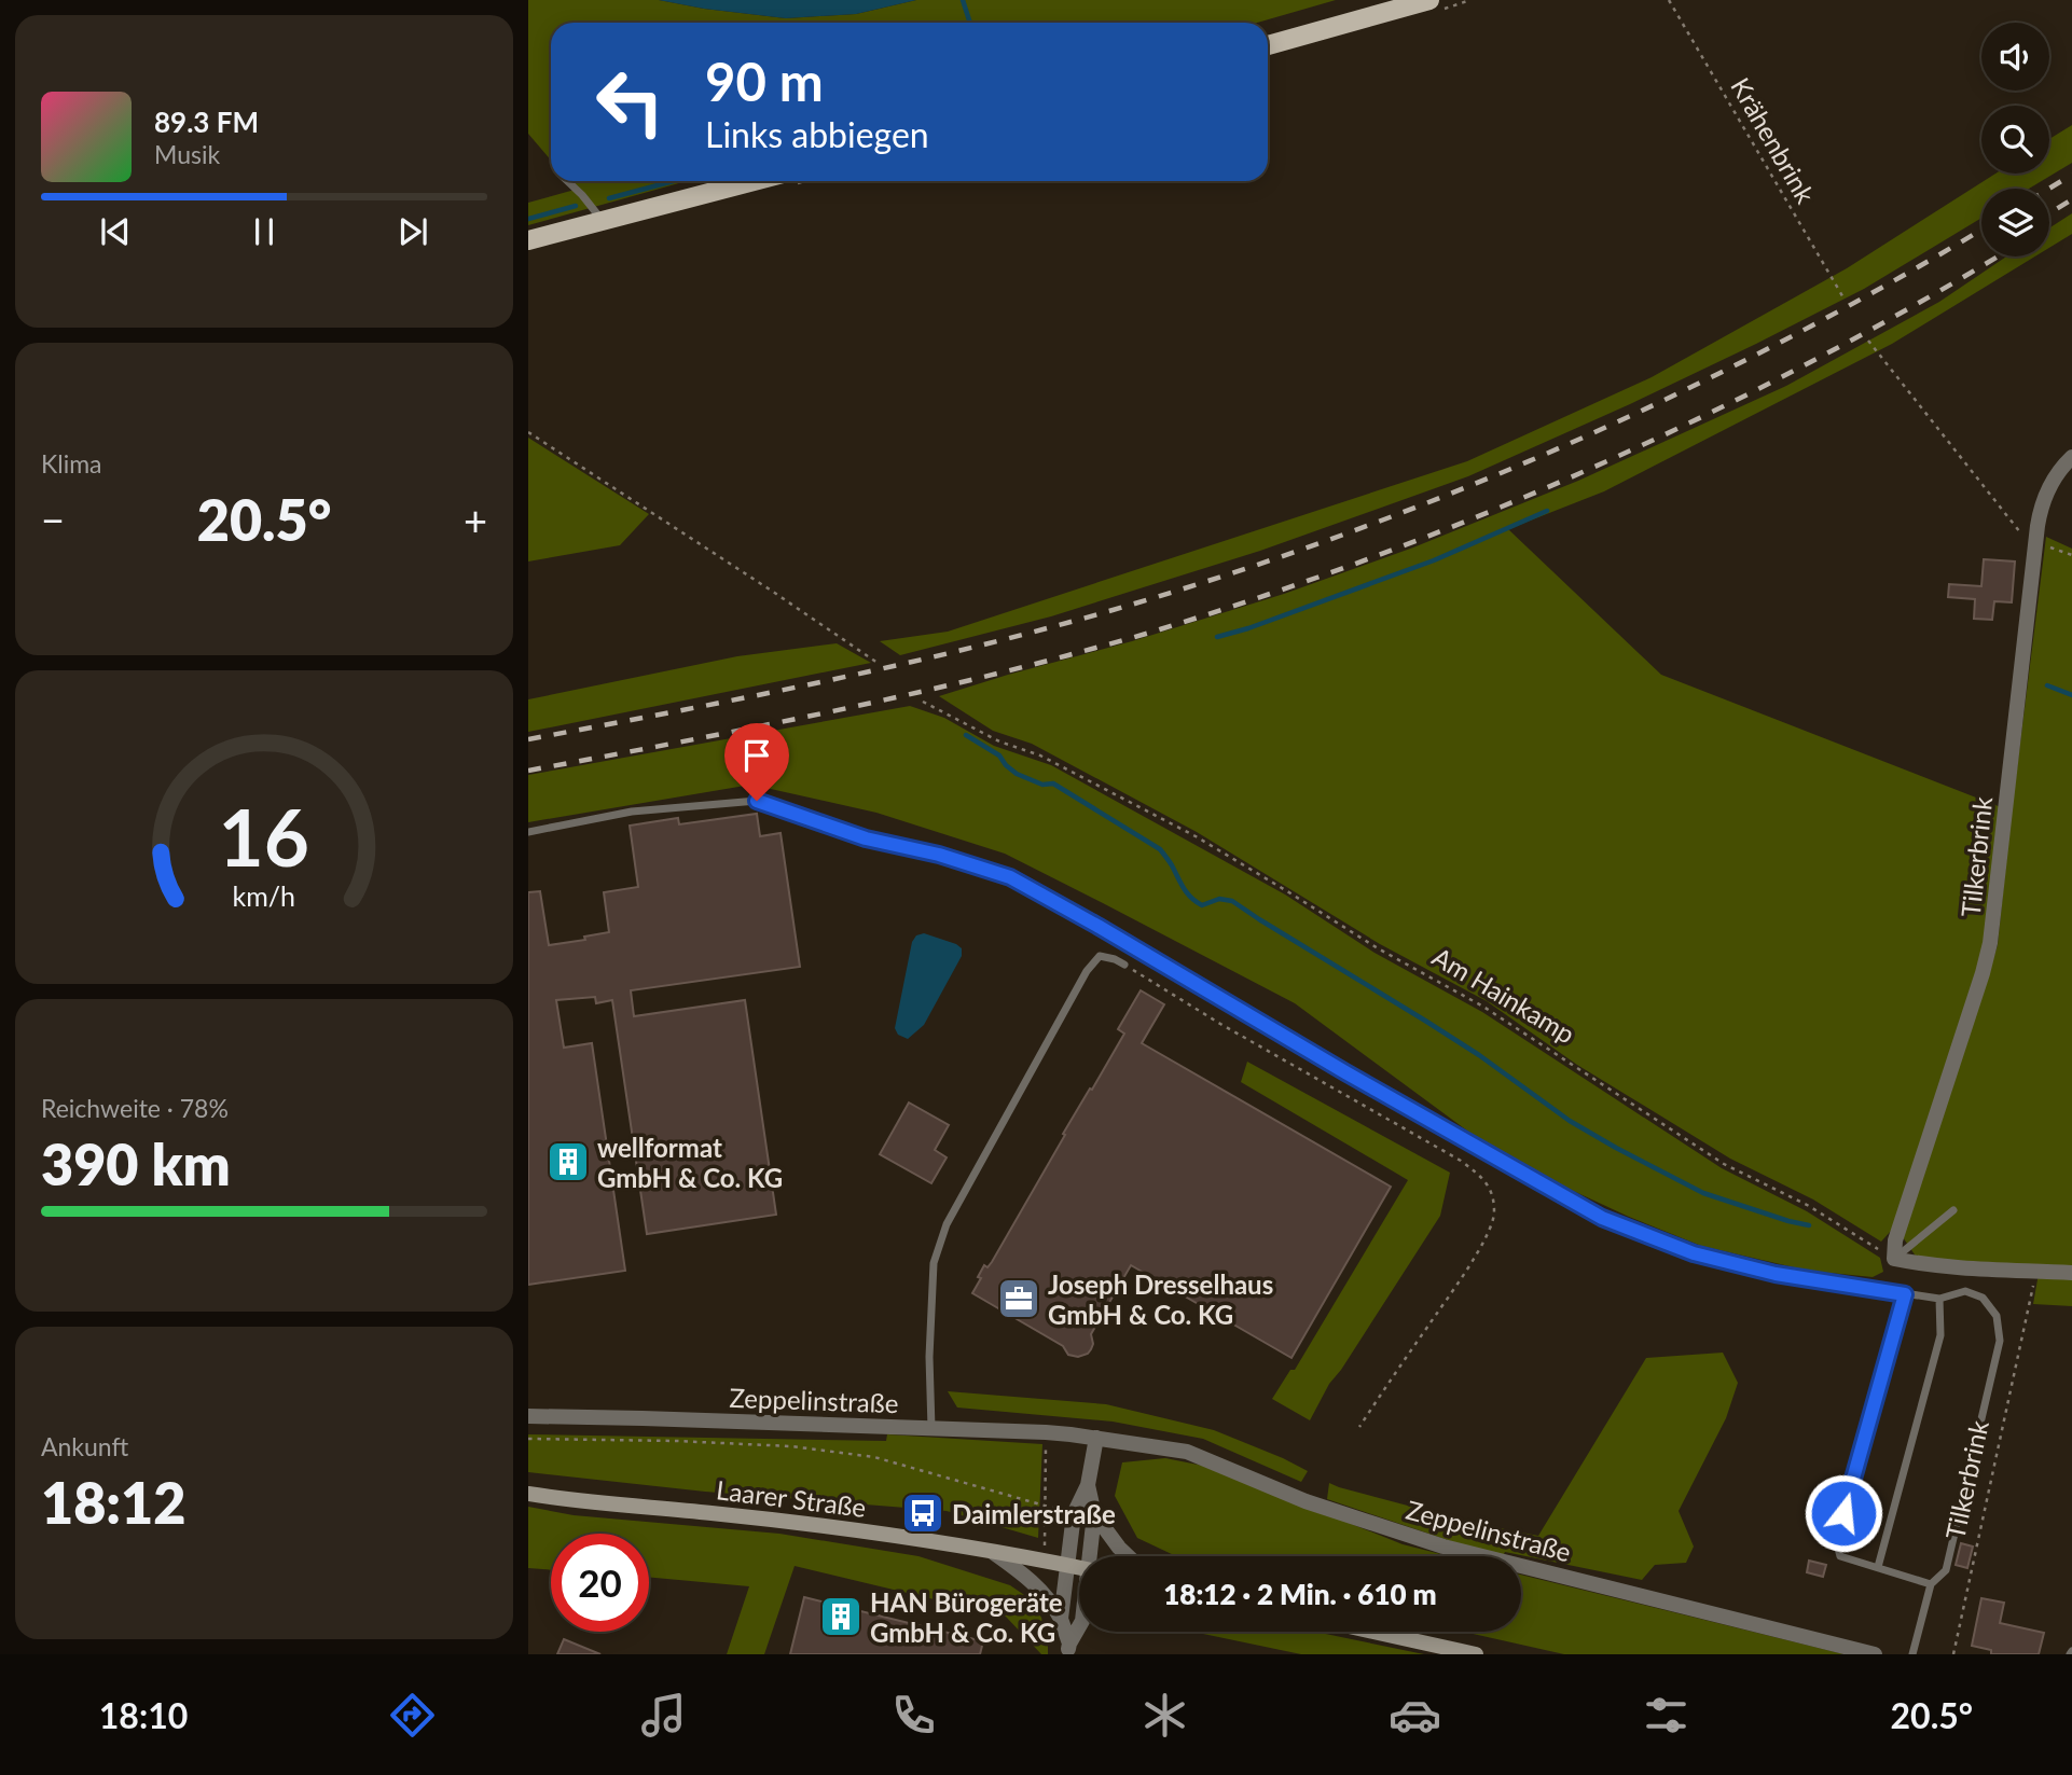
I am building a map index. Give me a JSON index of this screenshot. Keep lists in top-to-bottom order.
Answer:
{
  "streets": {
    "main road": ["Laarer Straße"],
    "street": ["Tilkerbrink", "Zeppelinstraße"],
    "path": ["Krähenbrink", "Am Hainkamp"]
  },
  "crossings": [
    ["Tilkerbrink", "Am Hainkamp"]
  ],
  "places": {
    "building": ["wellformat GmbH & Co. KG", "HAN Bürogeräte GmbH & Co. KG"],
    "office": ["Joseph Dresselhaus GmbH & Co. KG"],
    "bus stop": ["Daimlerstraße"]
  },
  "page": {
    "turn": ["90 m", "Links abbiegen"],
    "song": ["89.3 FM", "Musik"],
    "tile": [
      "Klima",
      ["Reichweite · 78%", "390 km"],
      ["Ankunft", "18:12"]
    ],
    "heat": ["−", "20.5°", "+"],
    "limit": "20",
    "trip": "18:12 · 2 Min. · 610 m",
    "tabs": ["18:10", "20.5°"],
    "gauge": ["16", "km/h"]
  }
}
